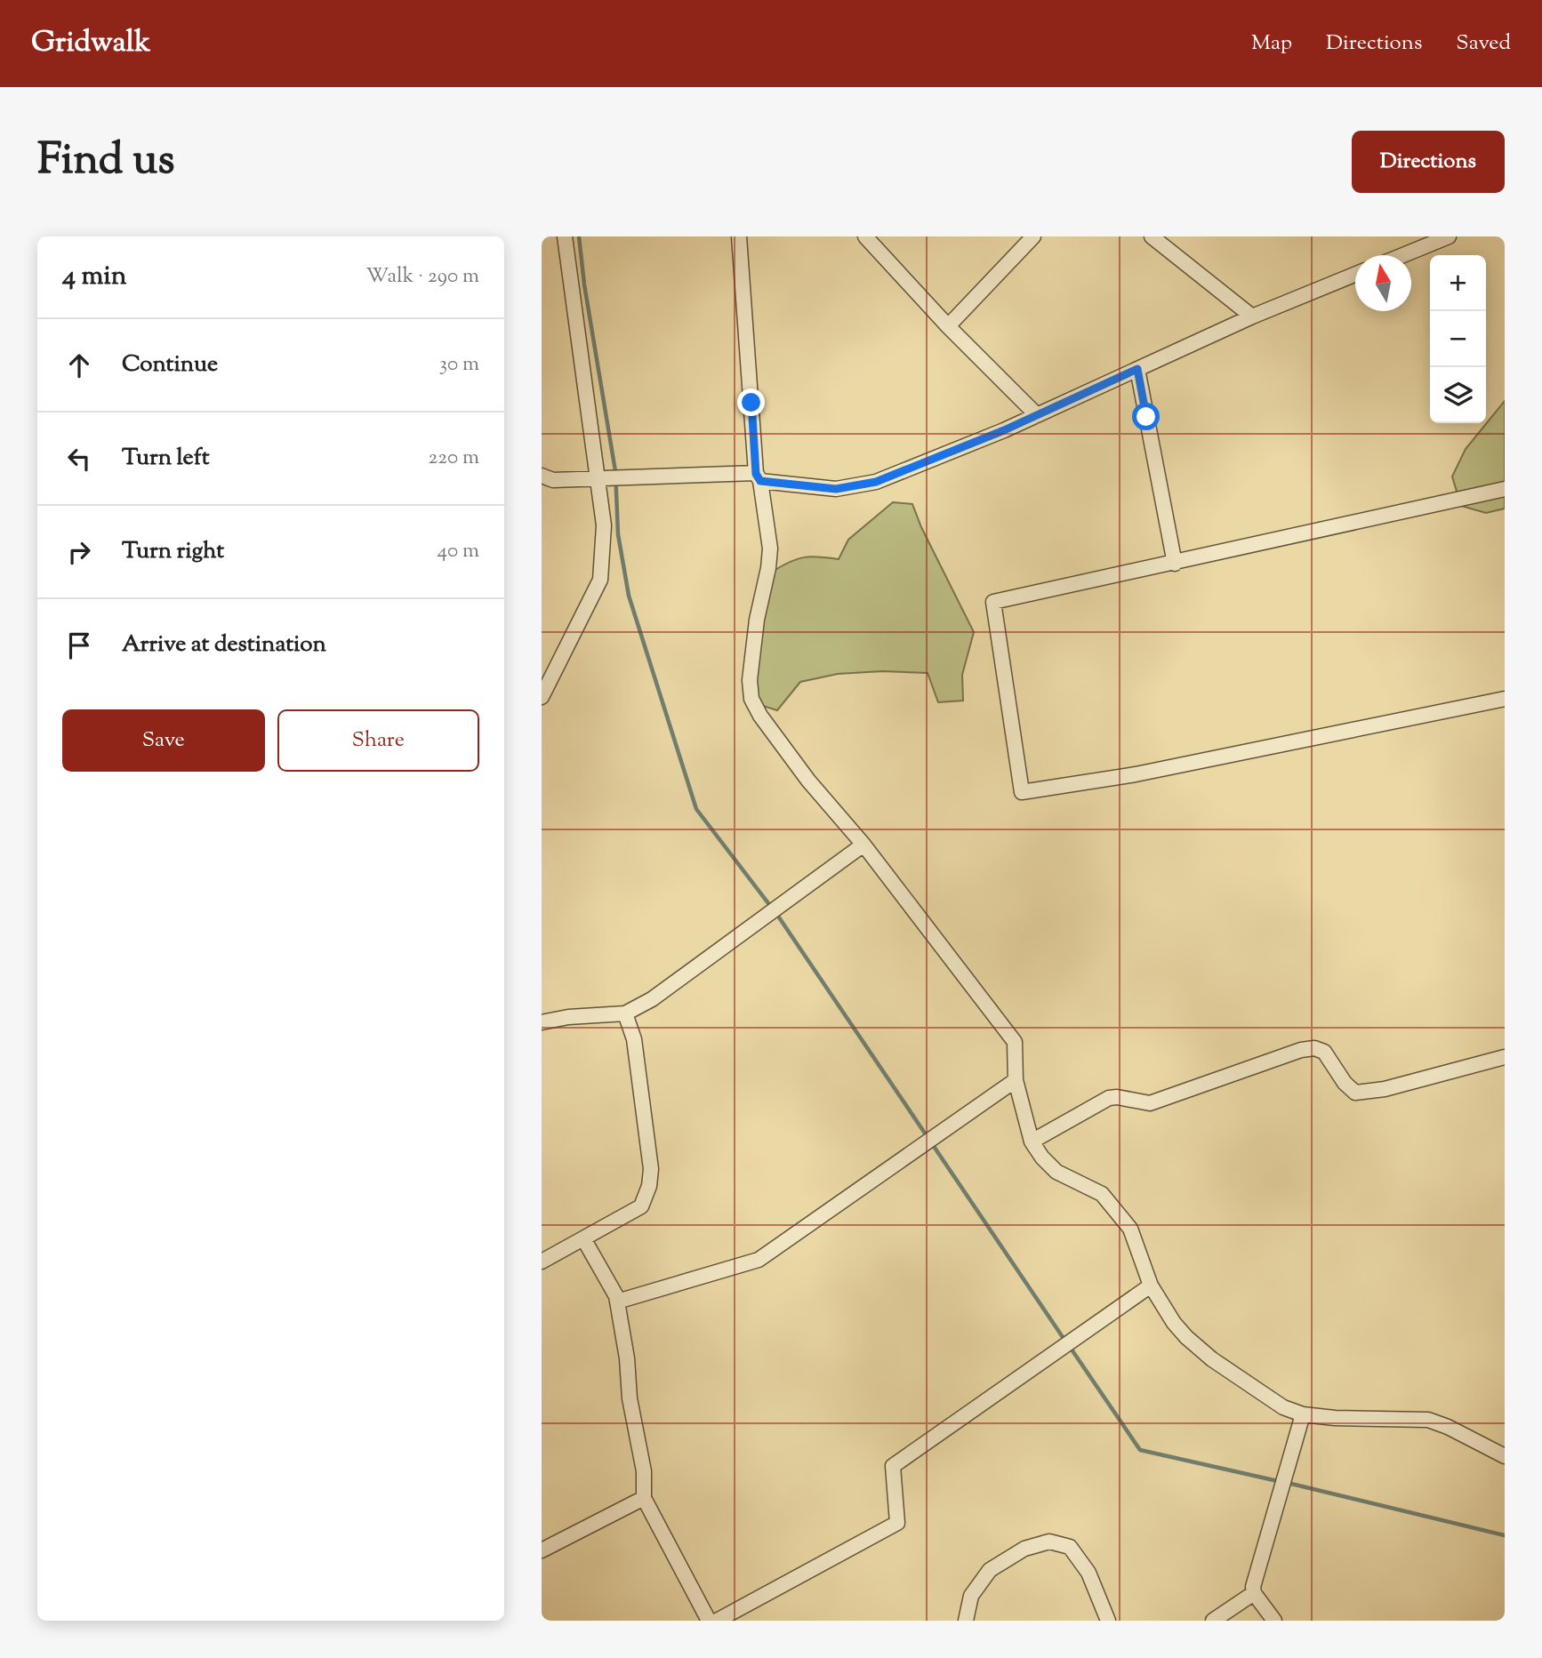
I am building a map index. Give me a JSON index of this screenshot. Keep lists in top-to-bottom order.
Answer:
{
  "north": "top",
  "page": {
    "header": "Gridwalk",
    "nav": ["Map", "Directions", "Saved"],
    "title": "Find us",
    "buttons": [
      "Directions",
      ["Save", "Share"]
    ],
    "heading": ["4 min", "Walk · 290 m"],
    "map_buttons": ["+", "−"],
    "list": [
      ["Continue", "30 m"],
      ["Turn left", "220 m"],
      ["Turn right", "40 m"],
      "Arrive at destination"
    ]
  }
}
